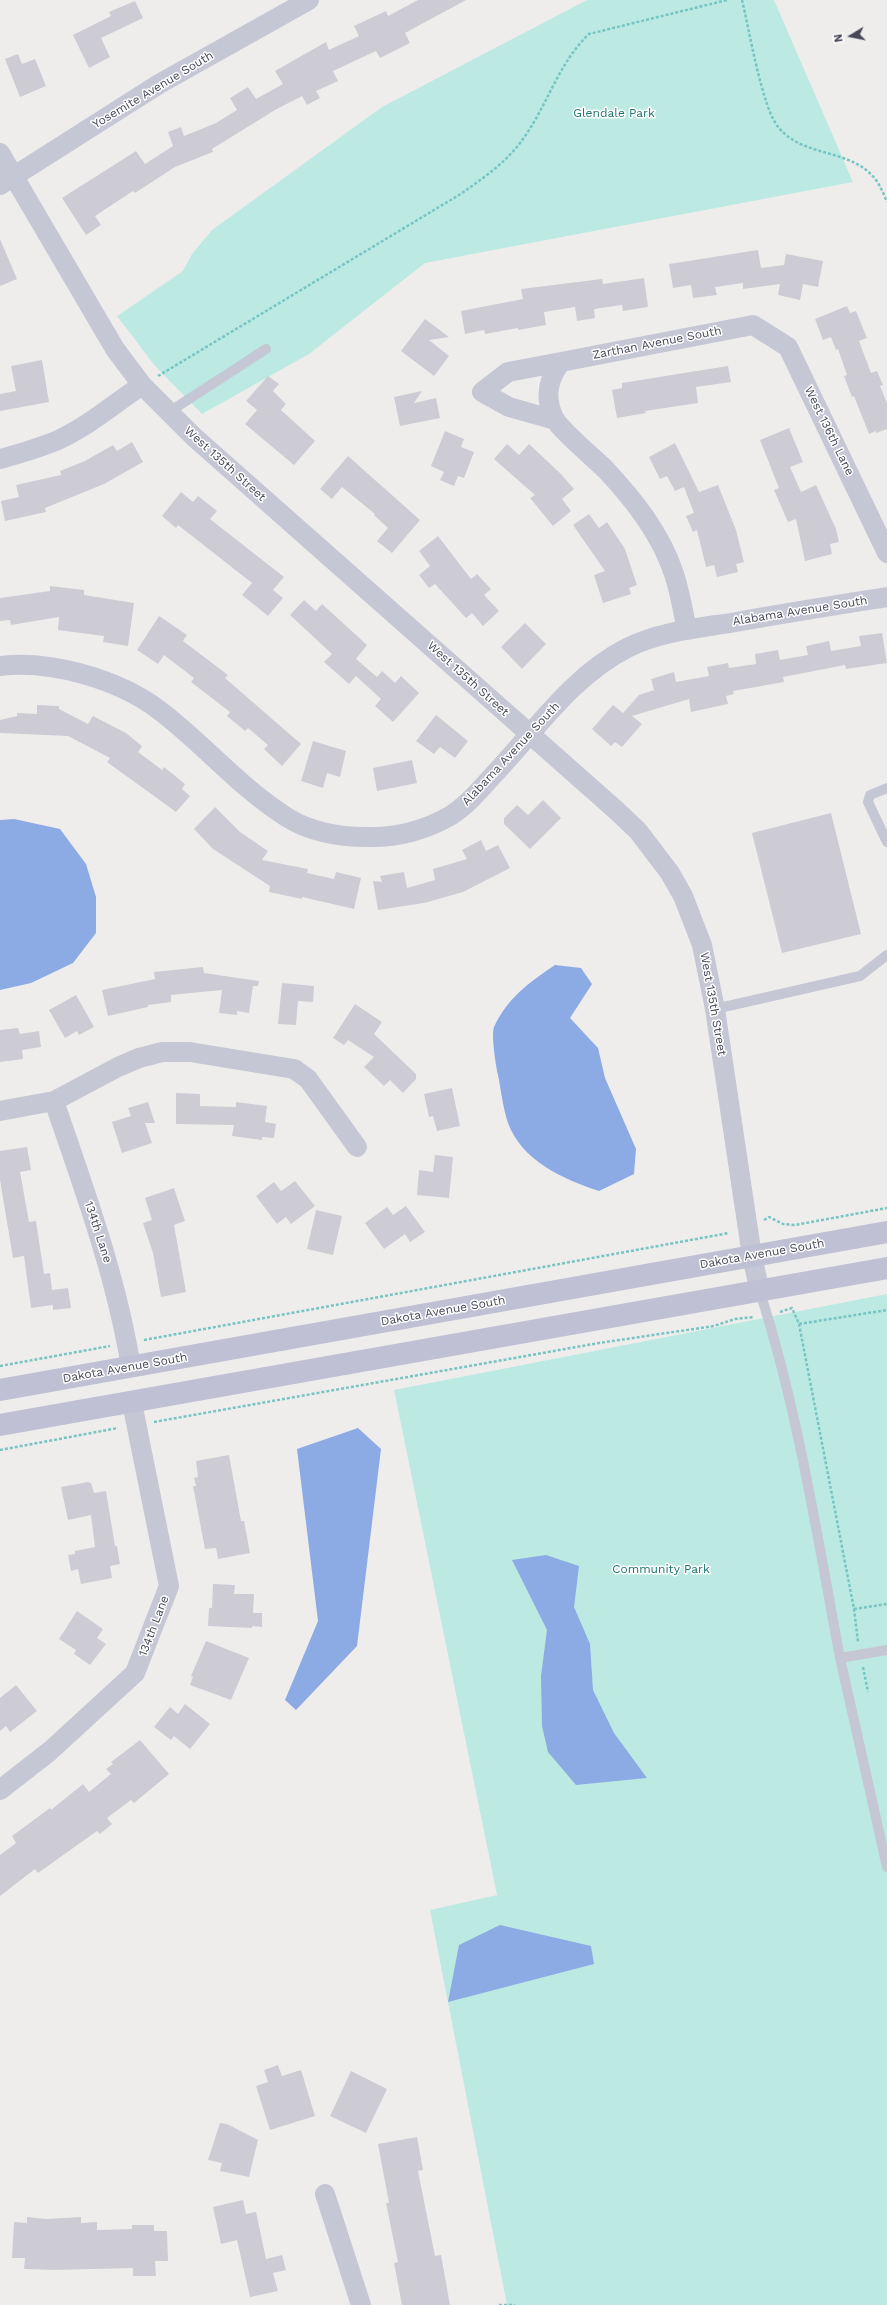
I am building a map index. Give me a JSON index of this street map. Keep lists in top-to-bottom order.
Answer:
{
  "streets": {
    "main road": ["Dakota Avenue South"],
    "street": [
      "Yosemite Avenue South",
      "Zarthan Avenue South",
      "West 136th Lane",
      "West 135th Street",
      "Alabama Avenue South",
      "134th Lane"
    ]
  },
  "crossings": [
    ["Yosemite Avenue South", "West 135th Street"],
    ["Zarthan Avenue South", "West 136th Lane"],
    ["West 135th Street", "Alabama Avenue South"],
    ["West 135th Street", "Dakota Avenue South"],
    ["134th Lane", "Dakota Avenue South"]
  ],
  "parks": ["Glendale Park", "Community Park"],
  "north": "left"
}
